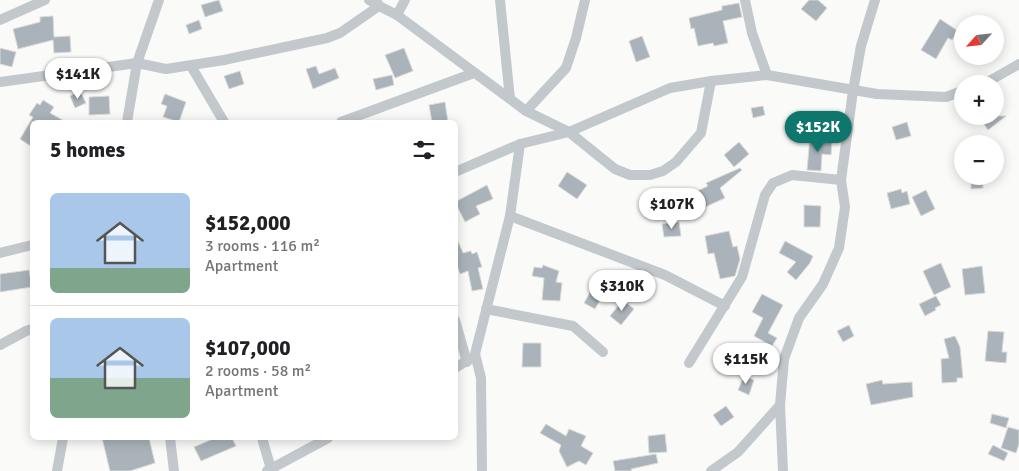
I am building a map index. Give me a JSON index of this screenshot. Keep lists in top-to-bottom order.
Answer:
{
  "north": "bottom left",
  "page": {
    "map_buttons": ["+", "−"],
    "price": [
      "$141K",
      "$152K",
      "$107K",
      "$310K",
      "$115K"
    ],
    "heading": "5 homes",
    "list": [
      {
        "name": "$152,000",
        "note": "3 rooms · 116 m² · Apartment"
      },
      {
        "name": "$107,000",
        "note": "2 rooms · 58 m² · Apartment"
      }
    ]
  }
}
